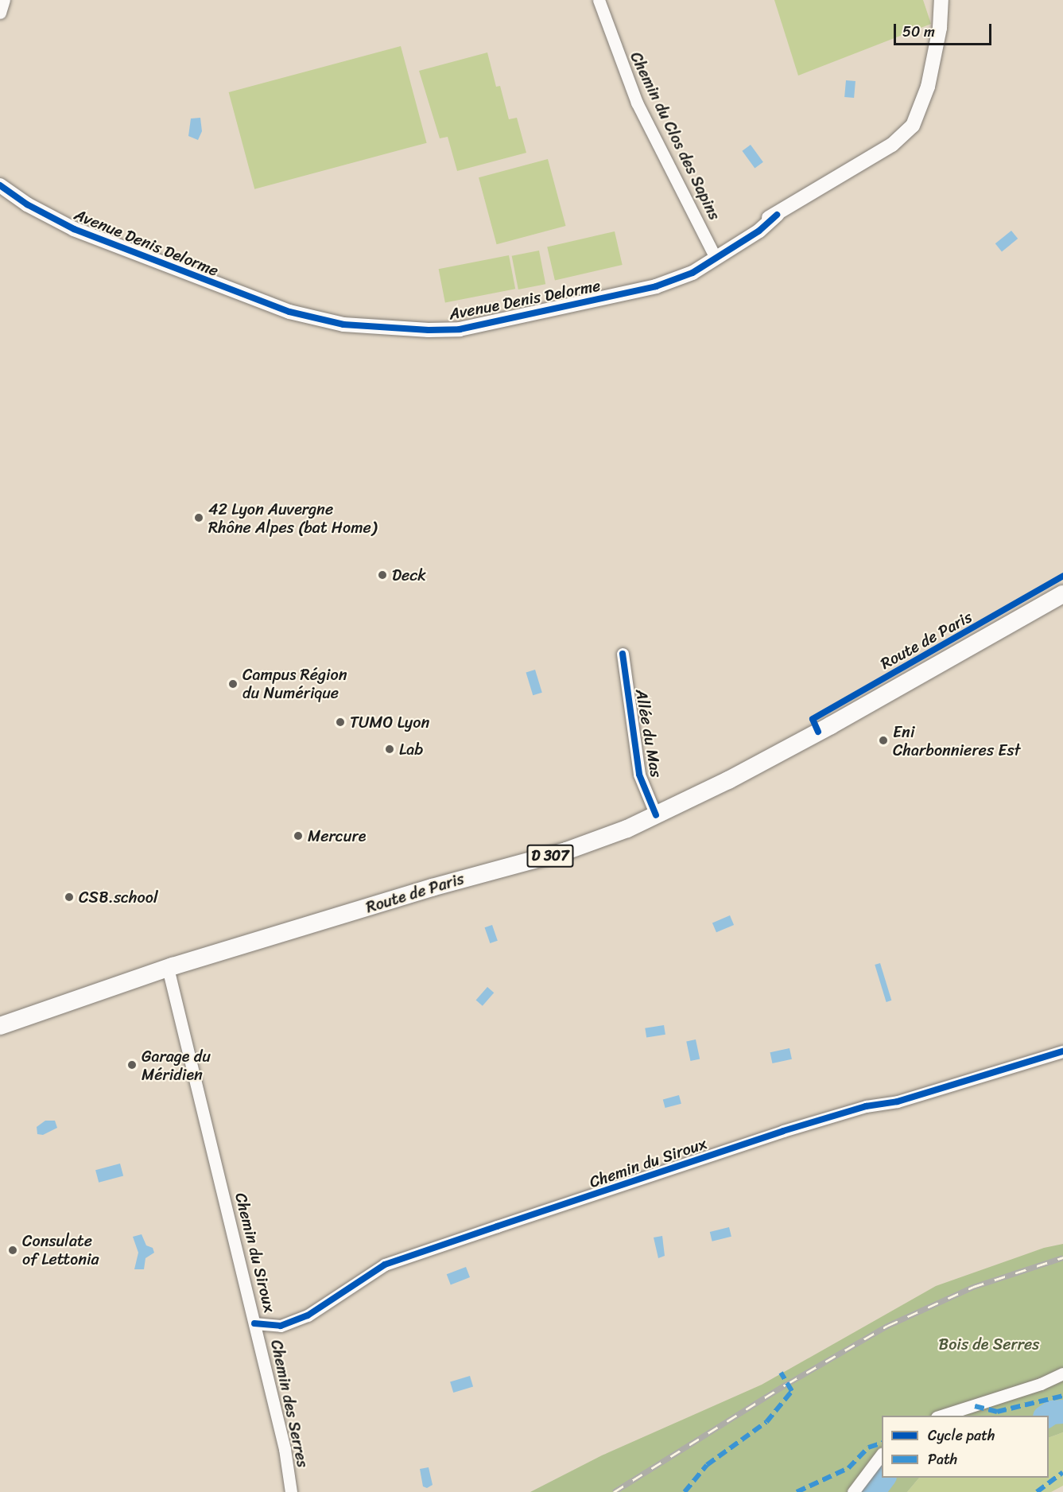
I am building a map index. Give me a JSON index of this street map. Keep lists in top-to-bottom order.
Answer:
{
  "streets": {
    "main road": ["Route de Paris", "D 307"],
    "street": [
      "Chemin du Clos des Sapins",
      "Avenue Denis Delorme",
      "Allée du Mas",
      "Chemin du Siroux",
      "Chemin des Serres"
    ]
  },
  "crossings": [
    ["Chemin du Clos des Sapins", "Avenue Denis Delorme"],
    ["Route de Paris", "Allée du Mas"],
    ["Route de Paris", "Chemin du Siroux"],
    ["Chemin du Siroux", "Chemin des Serres"]
  ],
  "parks": ["Bois de Serres"],
  "places": [
    "42 Lyon Auvergne Rhône Alpes (bat Home)",
    "Deck",
    "Campus Région du Numérique",
    "TUMO Lyon",
    "Eni Charbonnieres Est",
    "Lab",
    "Mercure",
    "CSB.school",
    "Garage du Méridien",
    "Consulate of Lettonia"
  ],
  "legend": ["Cycle path", "Path"],
  "scale_bar": "50 m"
}
